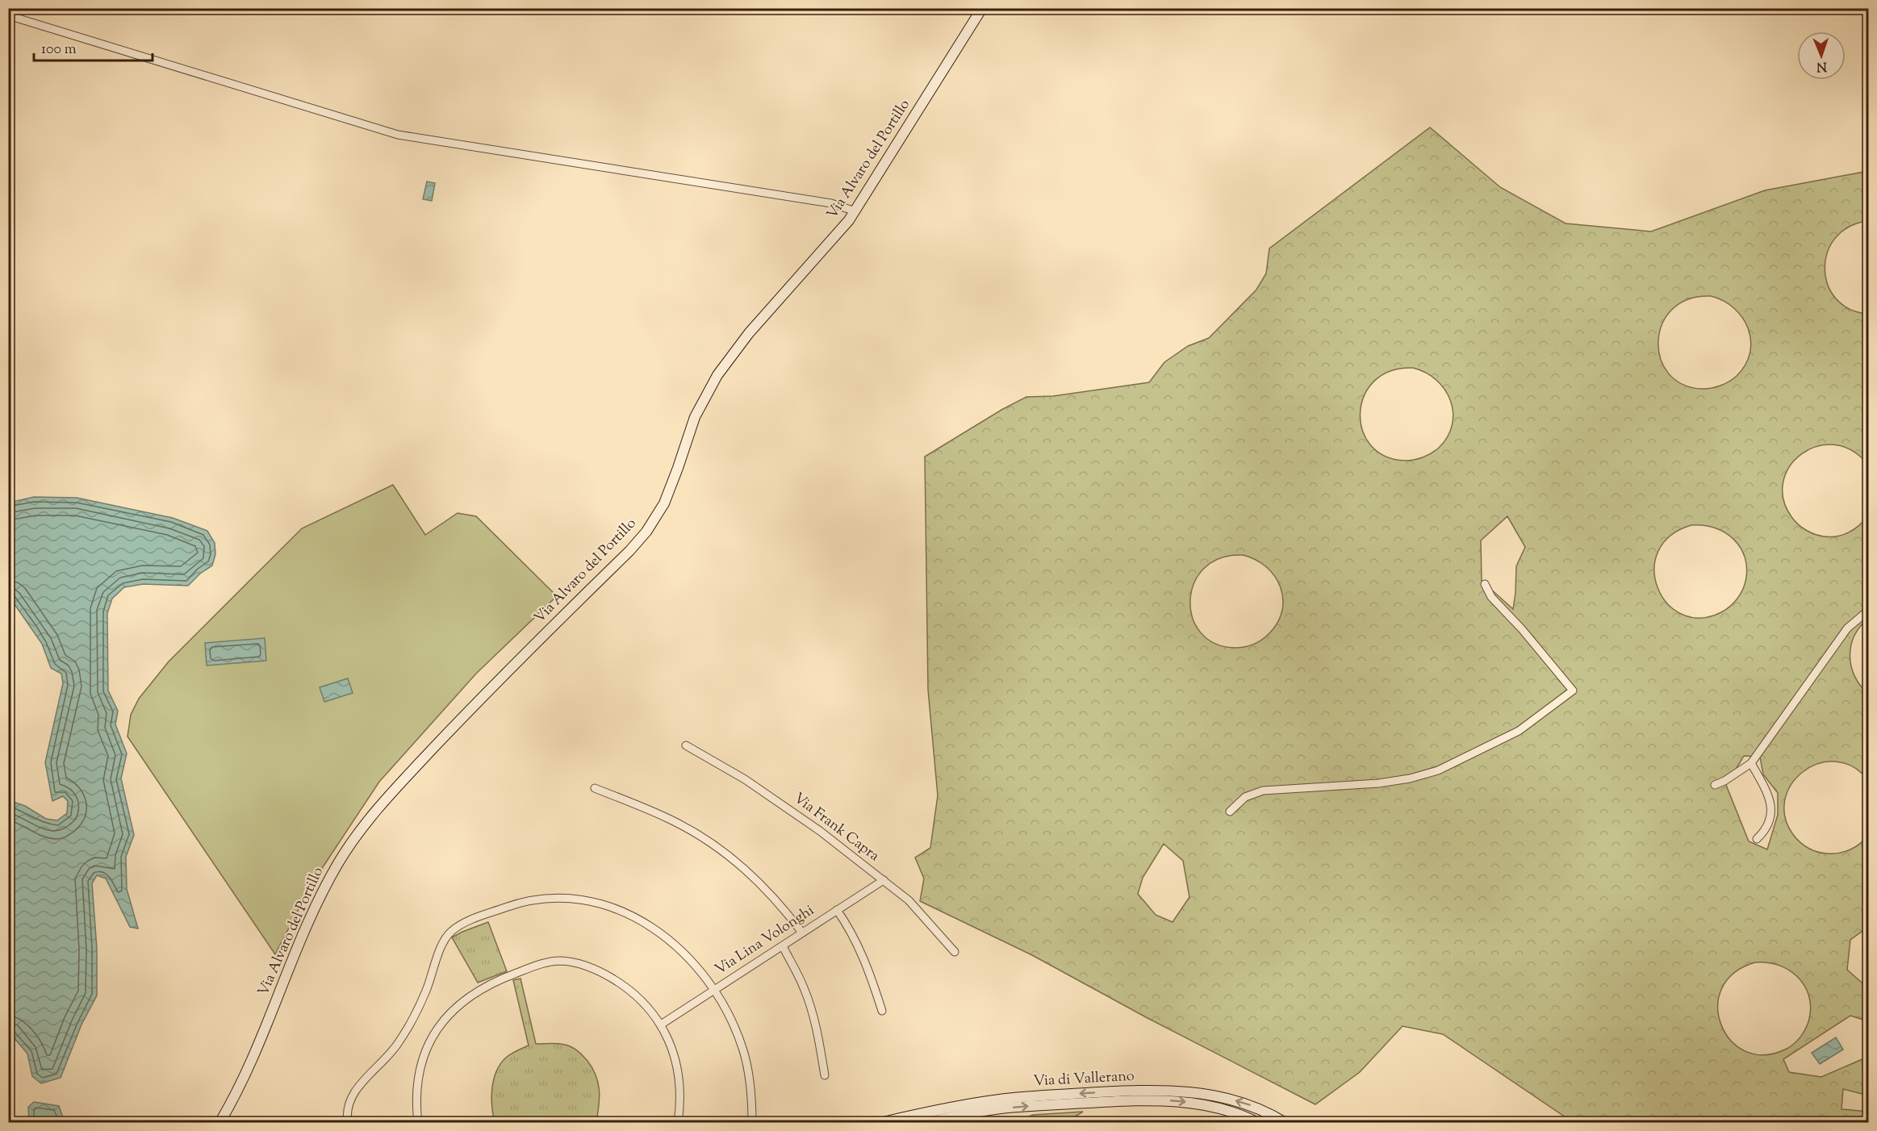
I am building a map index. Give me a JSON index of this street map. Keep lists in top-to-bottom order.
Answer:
{
  "streets": {
    "street": [
      "Via Alvaro del Portillo",
      "Via Frank Capra",
      "Via Lina Volonghi",
      "Via di Vallerano"
    ]
  },
  "crossings": [
    ["Via Frank Capra", "Via Lina Volonghi"]
  ],
  "scale_bar": "100 m",
  "north": "bottom"
}
